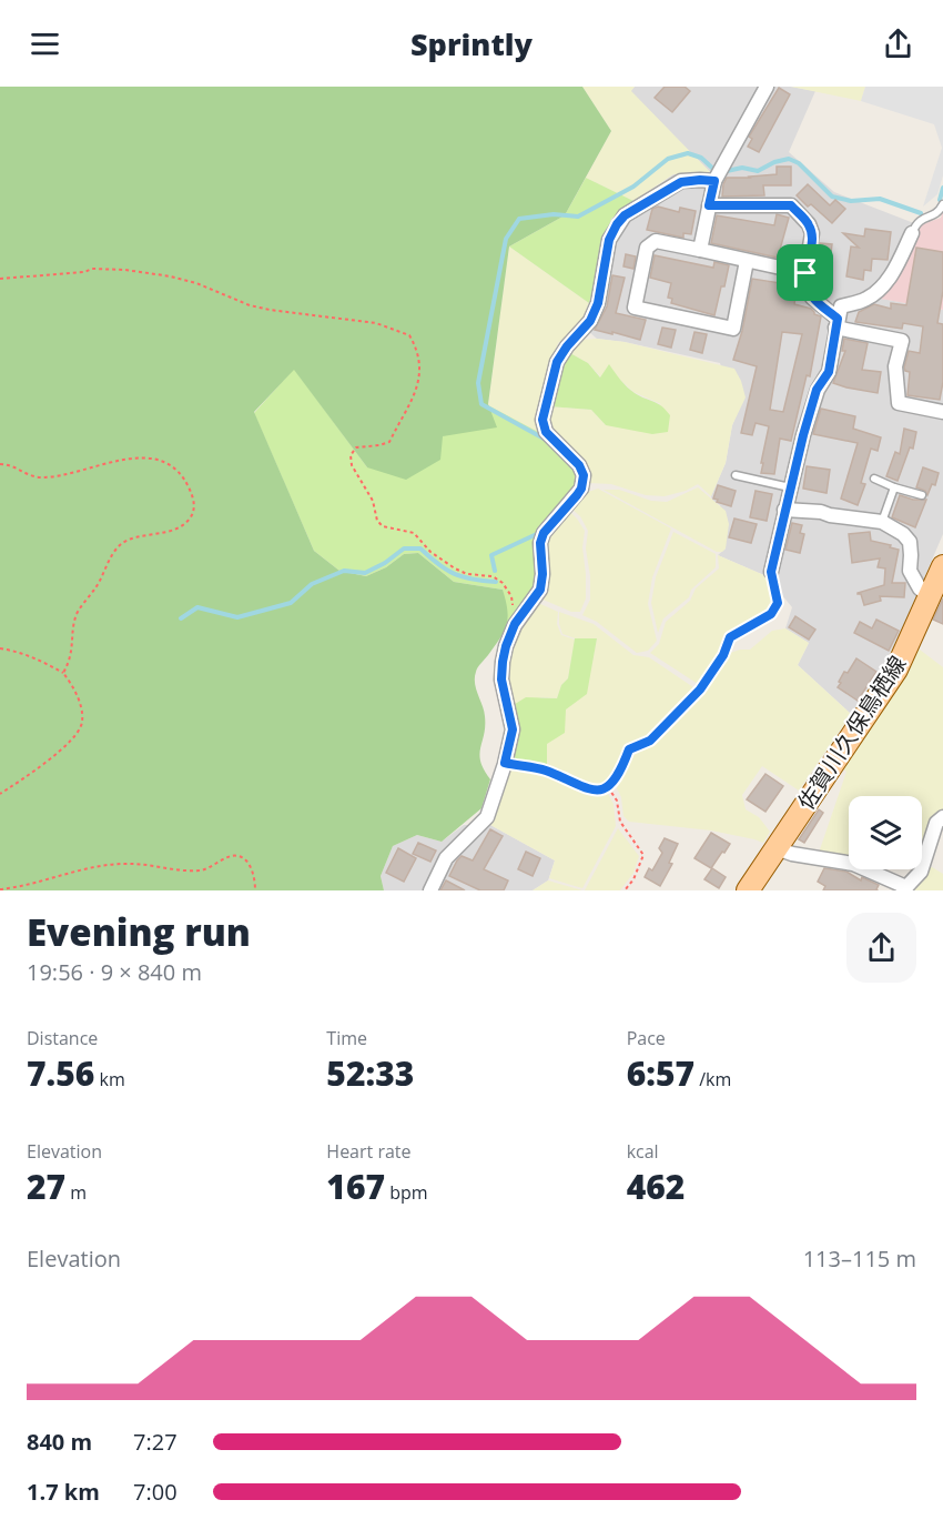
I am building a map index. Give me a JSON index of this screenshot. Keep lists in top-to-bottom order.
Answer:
{
  "streets": {
    "main road": ["佐賀川久保鳥栖線"]
  },
  "page": {
    "header": "Sprintly",
    "heading": ["Evening run", "19:56 · 9 × 840 m"],
    "stats": [
      ["Distance", "7.56 km"],
      ["Time", "52:33"],
      ["Pace", "6:57 /km"],
      ["Elevation", "27 m"],
      ["Heart rate", "167 bpm"],
      ["kcal", "462"]
    ],
    "chart": ["Elevation", "113–115 m"],
    "list": [
      {
        "name": "840 m",
        "note": "7:27"
      },
      {
        "name": "1.7 km",
        "note": "7:00"
      }
    ]
  }
}
